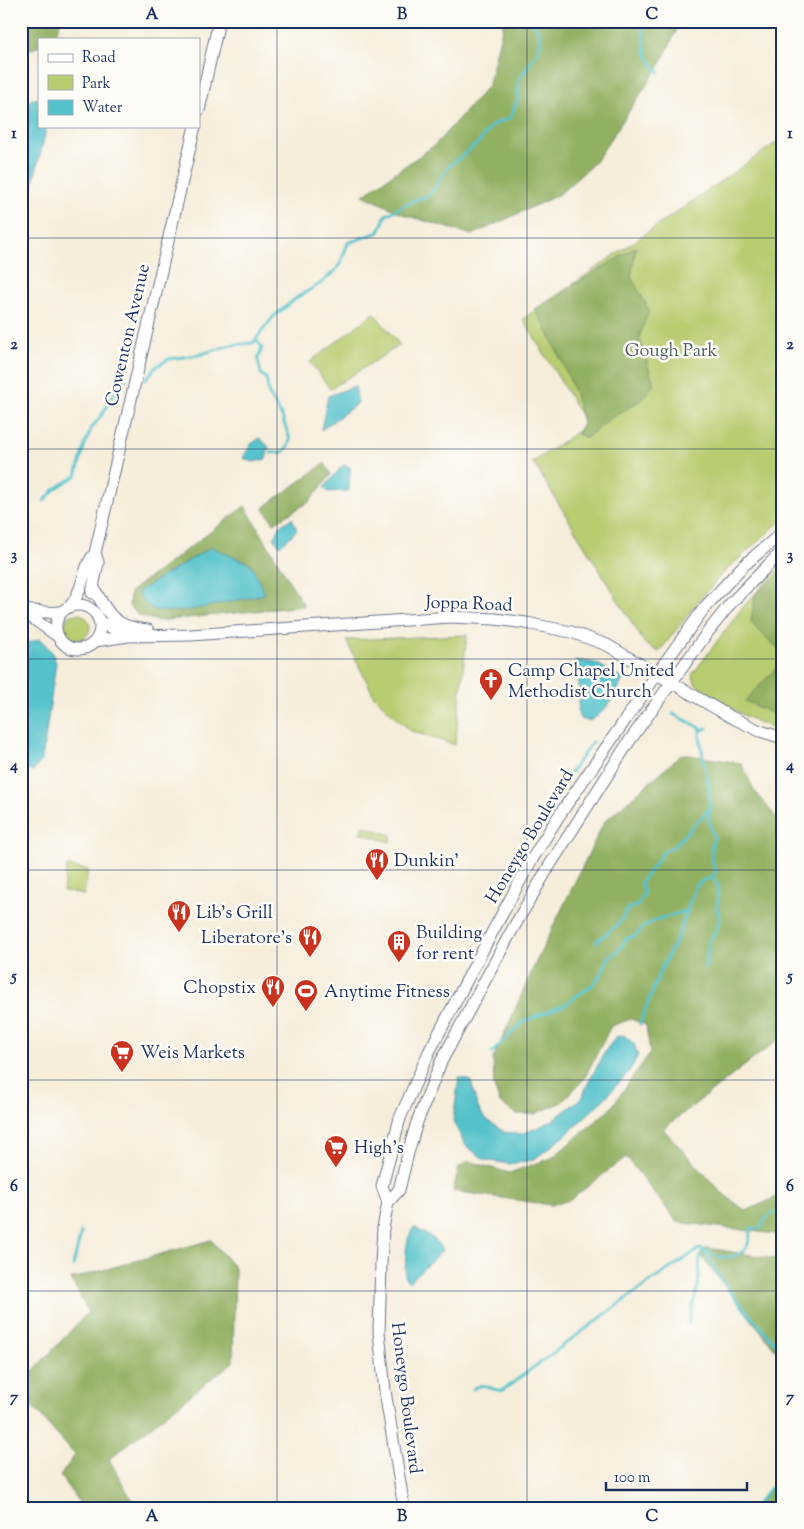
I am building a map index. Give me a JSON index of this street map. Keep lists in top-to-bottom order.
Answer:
{
  "streets": {
    "main road": ["Cowenton Avenue", "Joppa Road", "Honeygo Boulevard"]
  },
  "crossings": [
    ["Cowenton Avenue", "Joppa Road"],
    ["Joppa Road", "Honeygo Boulevard"]
  ],
  "parks": ["Gough Park"],
  "places": {
    "church": ["Camp Chapel United Methodist Church"],
    "restaurant": [
      "Dunkin'",
      "Lib's Grill",
      "Liberatore's",
      "Chopstix"
    ],
    "building": ["Building for rent"],
    "sports": ["Anytime Fitness"],
    "supermarket": ["Weis Markets", "High's"]
  },
  "legend": ["Road", "Park", "Water"],
  "scale_bar": "100 m",
  "grid": {
    "columns": ["A", "B", "C"],
    "rows": [
      "1",
      "2",
      "3",
      "4",
      "5",
      "6",
      "7"
    ]
  }
}
